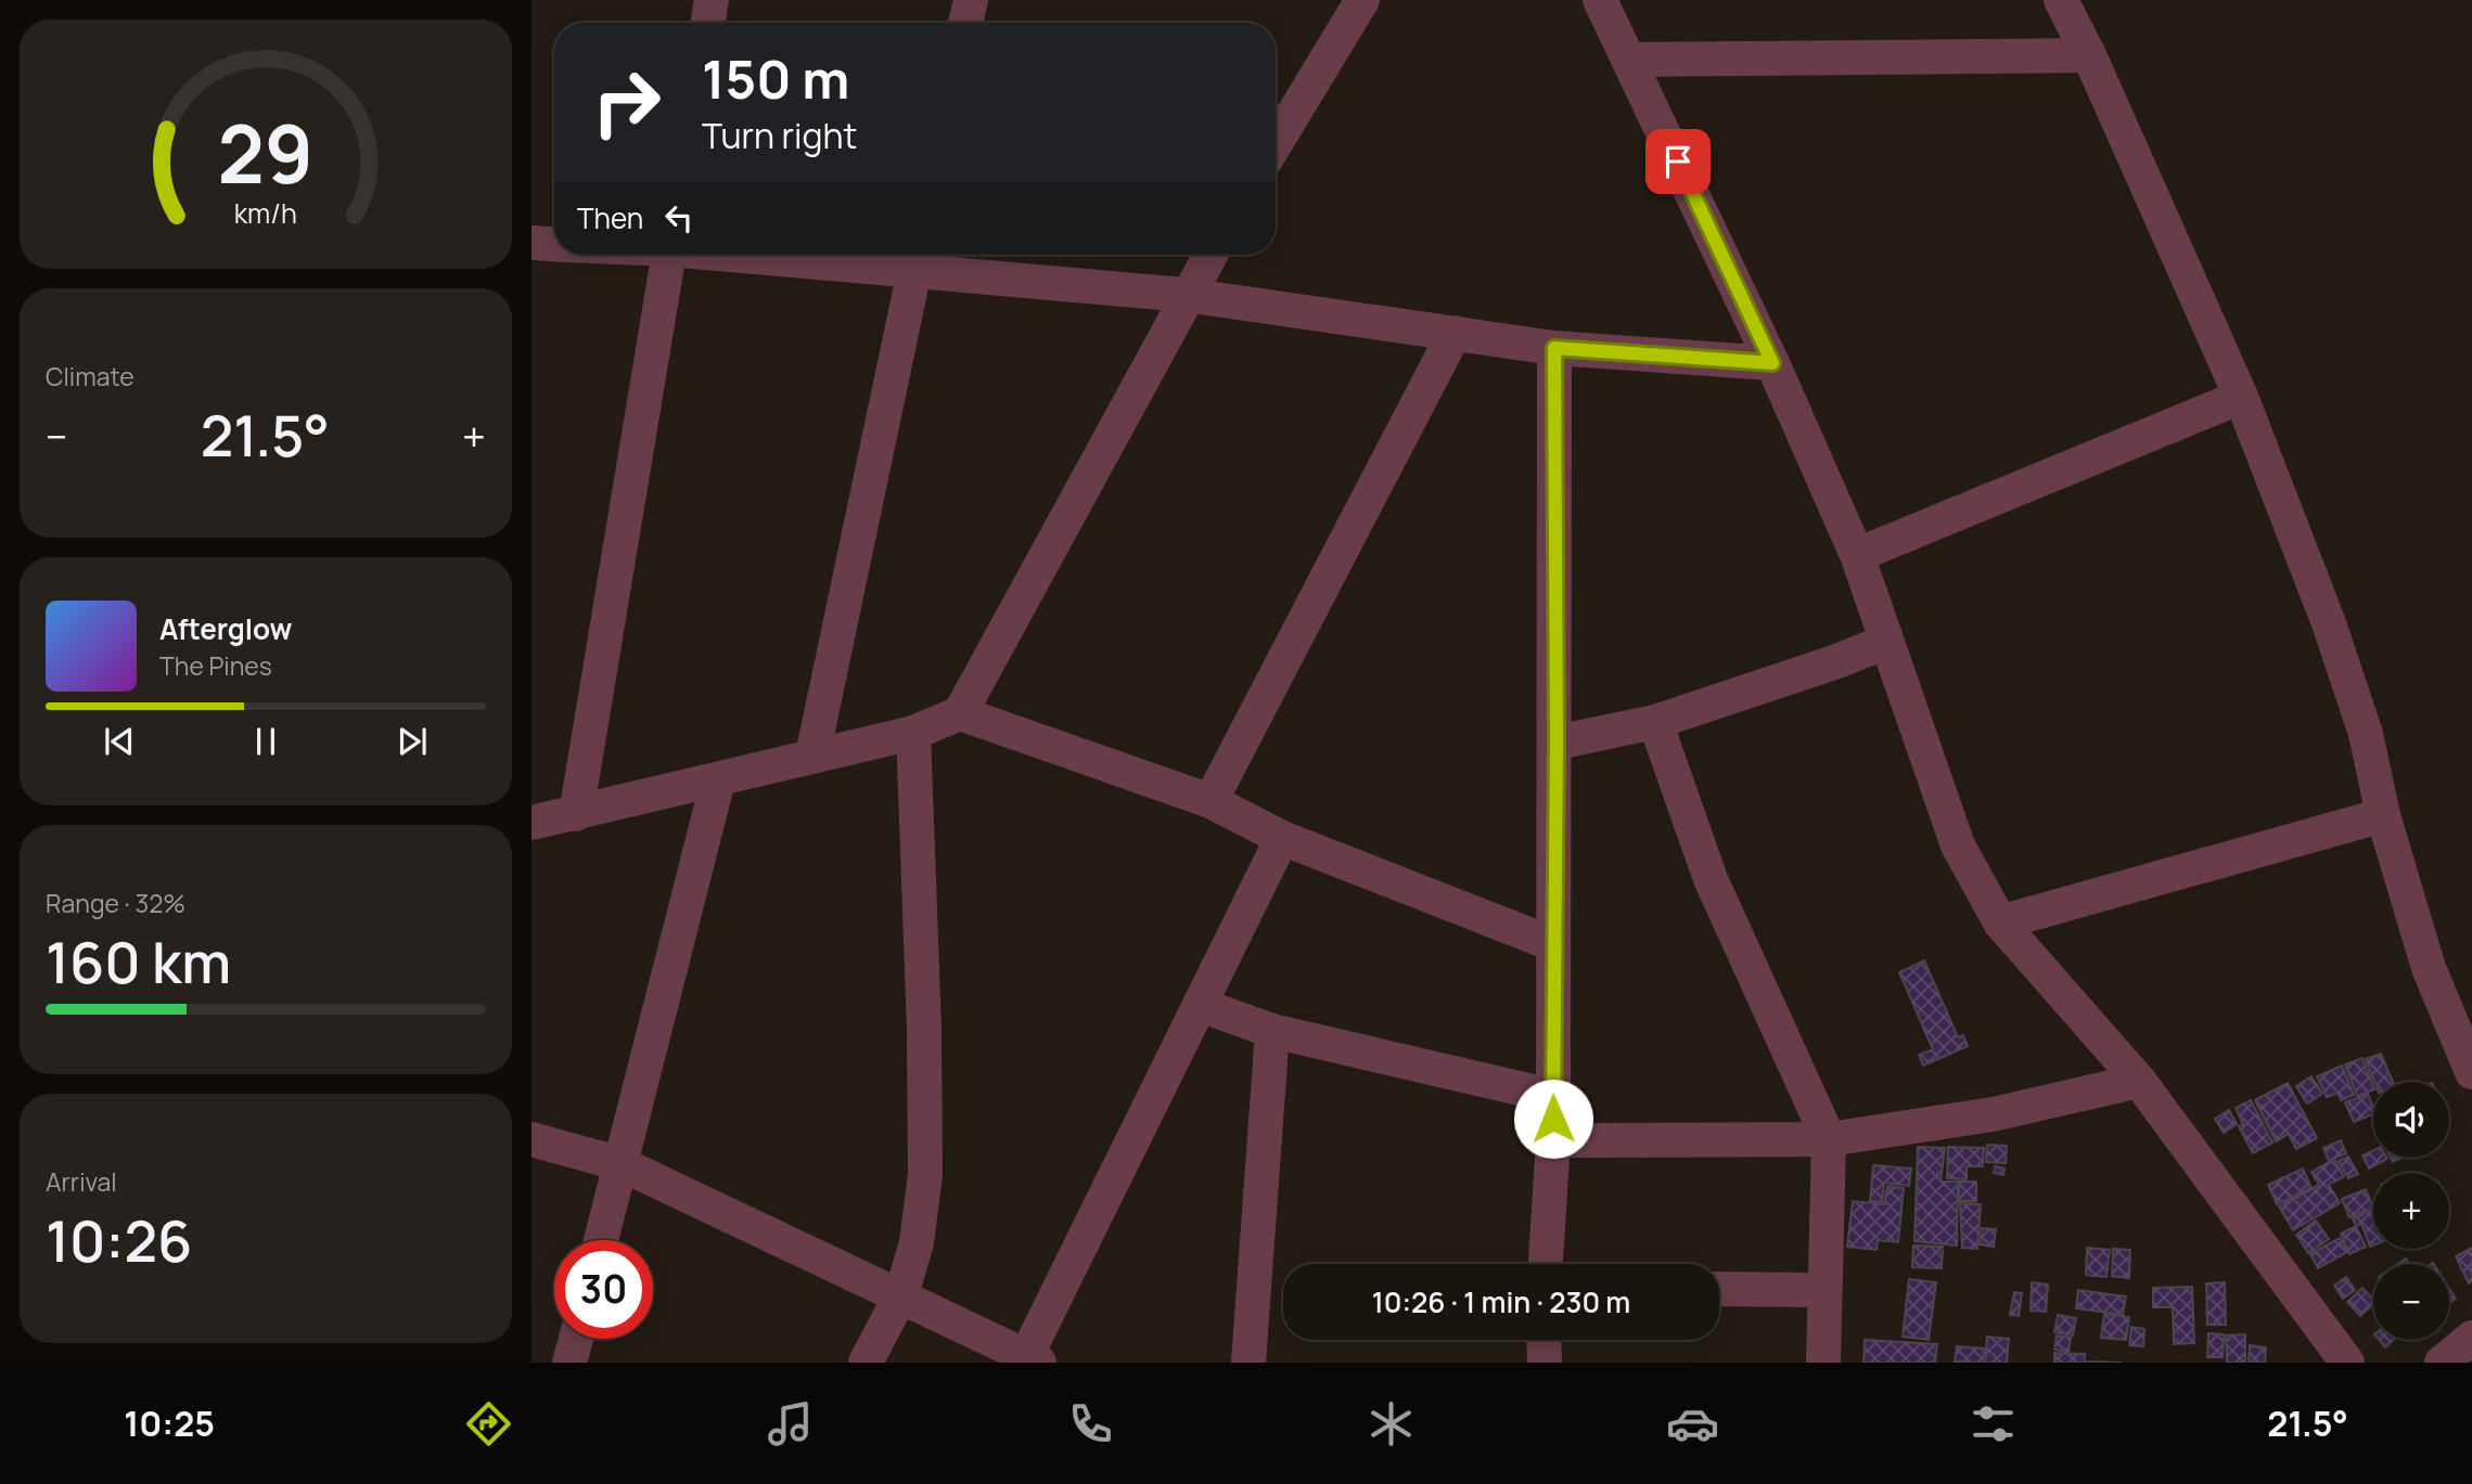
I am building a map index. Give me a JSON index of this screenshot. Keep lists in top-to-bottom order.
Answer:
{
  "page": {
    "turn": ["150 m", "Turn right"],
    "then": "Then",
    "tile": [
      "Climate",
      ["Range · 32%", "160 km"],
      ["Arrival", "10:26"]
    ],
    "heat": ["−", "21.5°", "+"],
    "song": ["Afterglow", "The Pines"],
    "map_buttons": ["+", "−"],
    "limit": "30",
    "trip": "10:26 · 1 min · 230 m",
    "tabs": ["10:25", "21.5°"],
    "gauge": ["29", "km/h"]
  }
}
